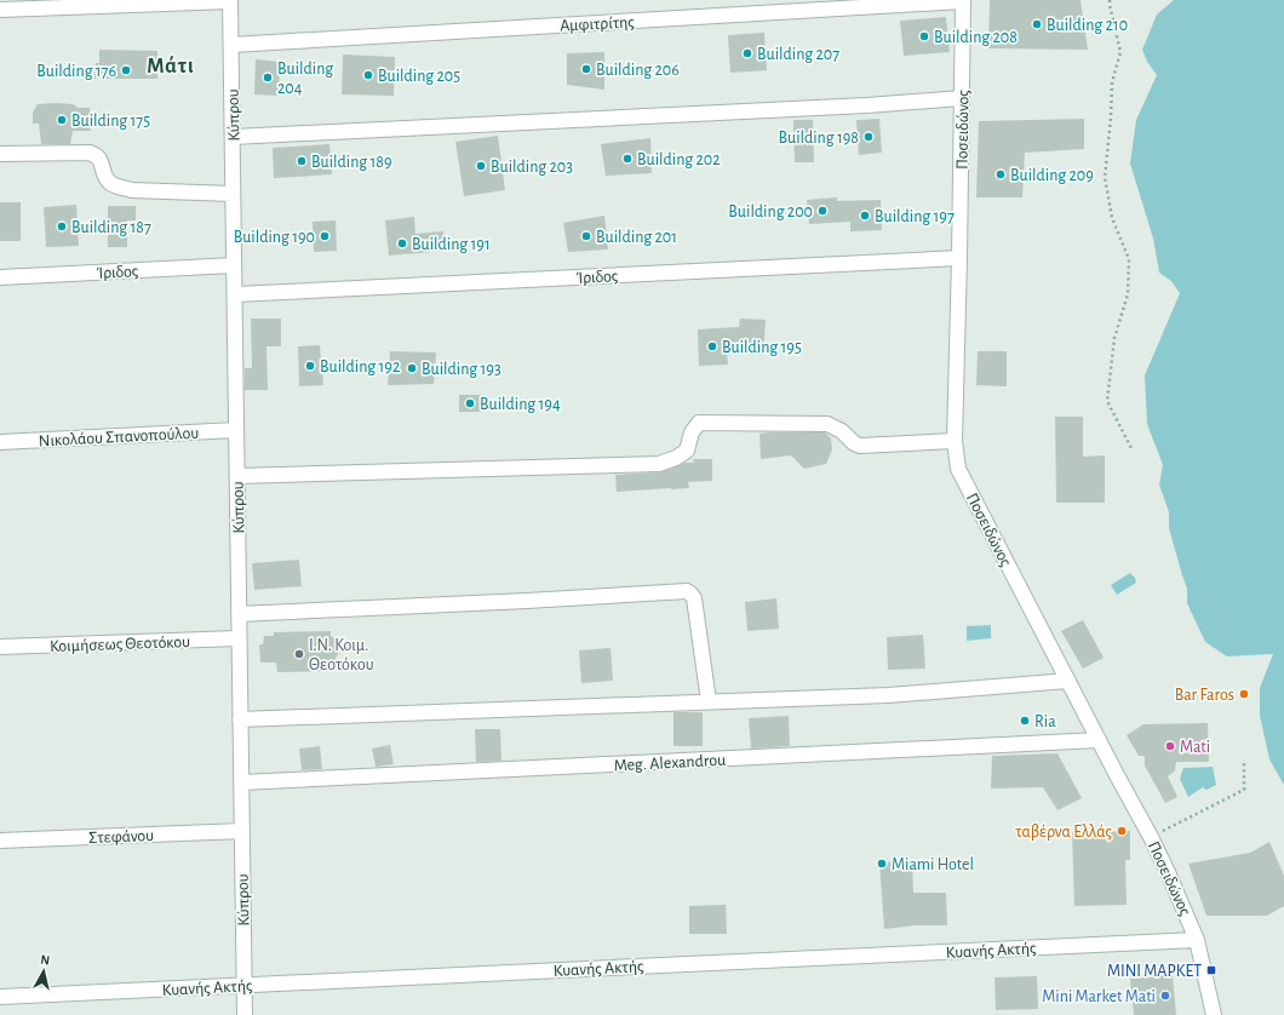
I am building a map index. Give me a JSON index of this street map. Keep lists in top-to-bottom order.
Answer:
{
  "streets": {
    "street": [
      "Αμφιτρίτης",
      "Κύπρου",
      "Ποσειδώνος",
      "Ίριδος",
      "Νικολάου Σπανοπούλου",
      "Κοιμήσεως Θεοτόκου",
      "Meg. Alexandrou",
      "Στεφάνου",
      "Κυανής Ακτής"
    ]
  },
  "crossings": [
    ["Αμφιτρίτης", "Κύπρου"],
    ["Αμφιτρίτης", "Ποσειδώνος"],
    ["Κύπρου", "Ίριδος"],
    ["Κύπρου", "Νικολάου Σπανοπούλου"],
    ["Κύπρου", "Κοιμήσεως Θεοτόκου"],
    ["Κύπρου", "Meg. Alexandrou"],
    ["Κύπρου", "Στεφάνου"],
    ["Κύπρου", "Κυανής Ακτής"],
    ["Ποσειδώνος", "Ίριδος"],
    ["Ποσειδώνος", "Meg. Alexandrou"],
    ["Ποσειδώνος", "Κυανής Ακτής"]
  ],
  "districts": ["Μάτι"],
  "places": {
    "other": [
      "Building 210",
      "Building 208",
      "Building 207",
      "Building 206",
      "Building 176",
      "Building 205",
      "Building 204",
      "Building 175",
      "Building 198",
      "Building 202",
      "Building 189",
      "Building 203",
      "Building 209",
      "Building 200",
      "Building 197",
      "Building 187",
      "Building 190",
      "Building 201",
      "Building 191",
      "Building 195",
      "Building 192",
      "Building 193",
      "Building 194",
      "Ι.Ν. Κοιμ. Θεοτόκου",
      "Bar Faros",
      "Ria",
      "Mati",
      "ταβέρνα Ελλάς",
      "Miami Hotel",
      "Mini Market Mati"
    ],
    "transit": ["ΜΙΝΙ ΜΑΡΚΕΤ"]
  },
  "north": "top"
}
